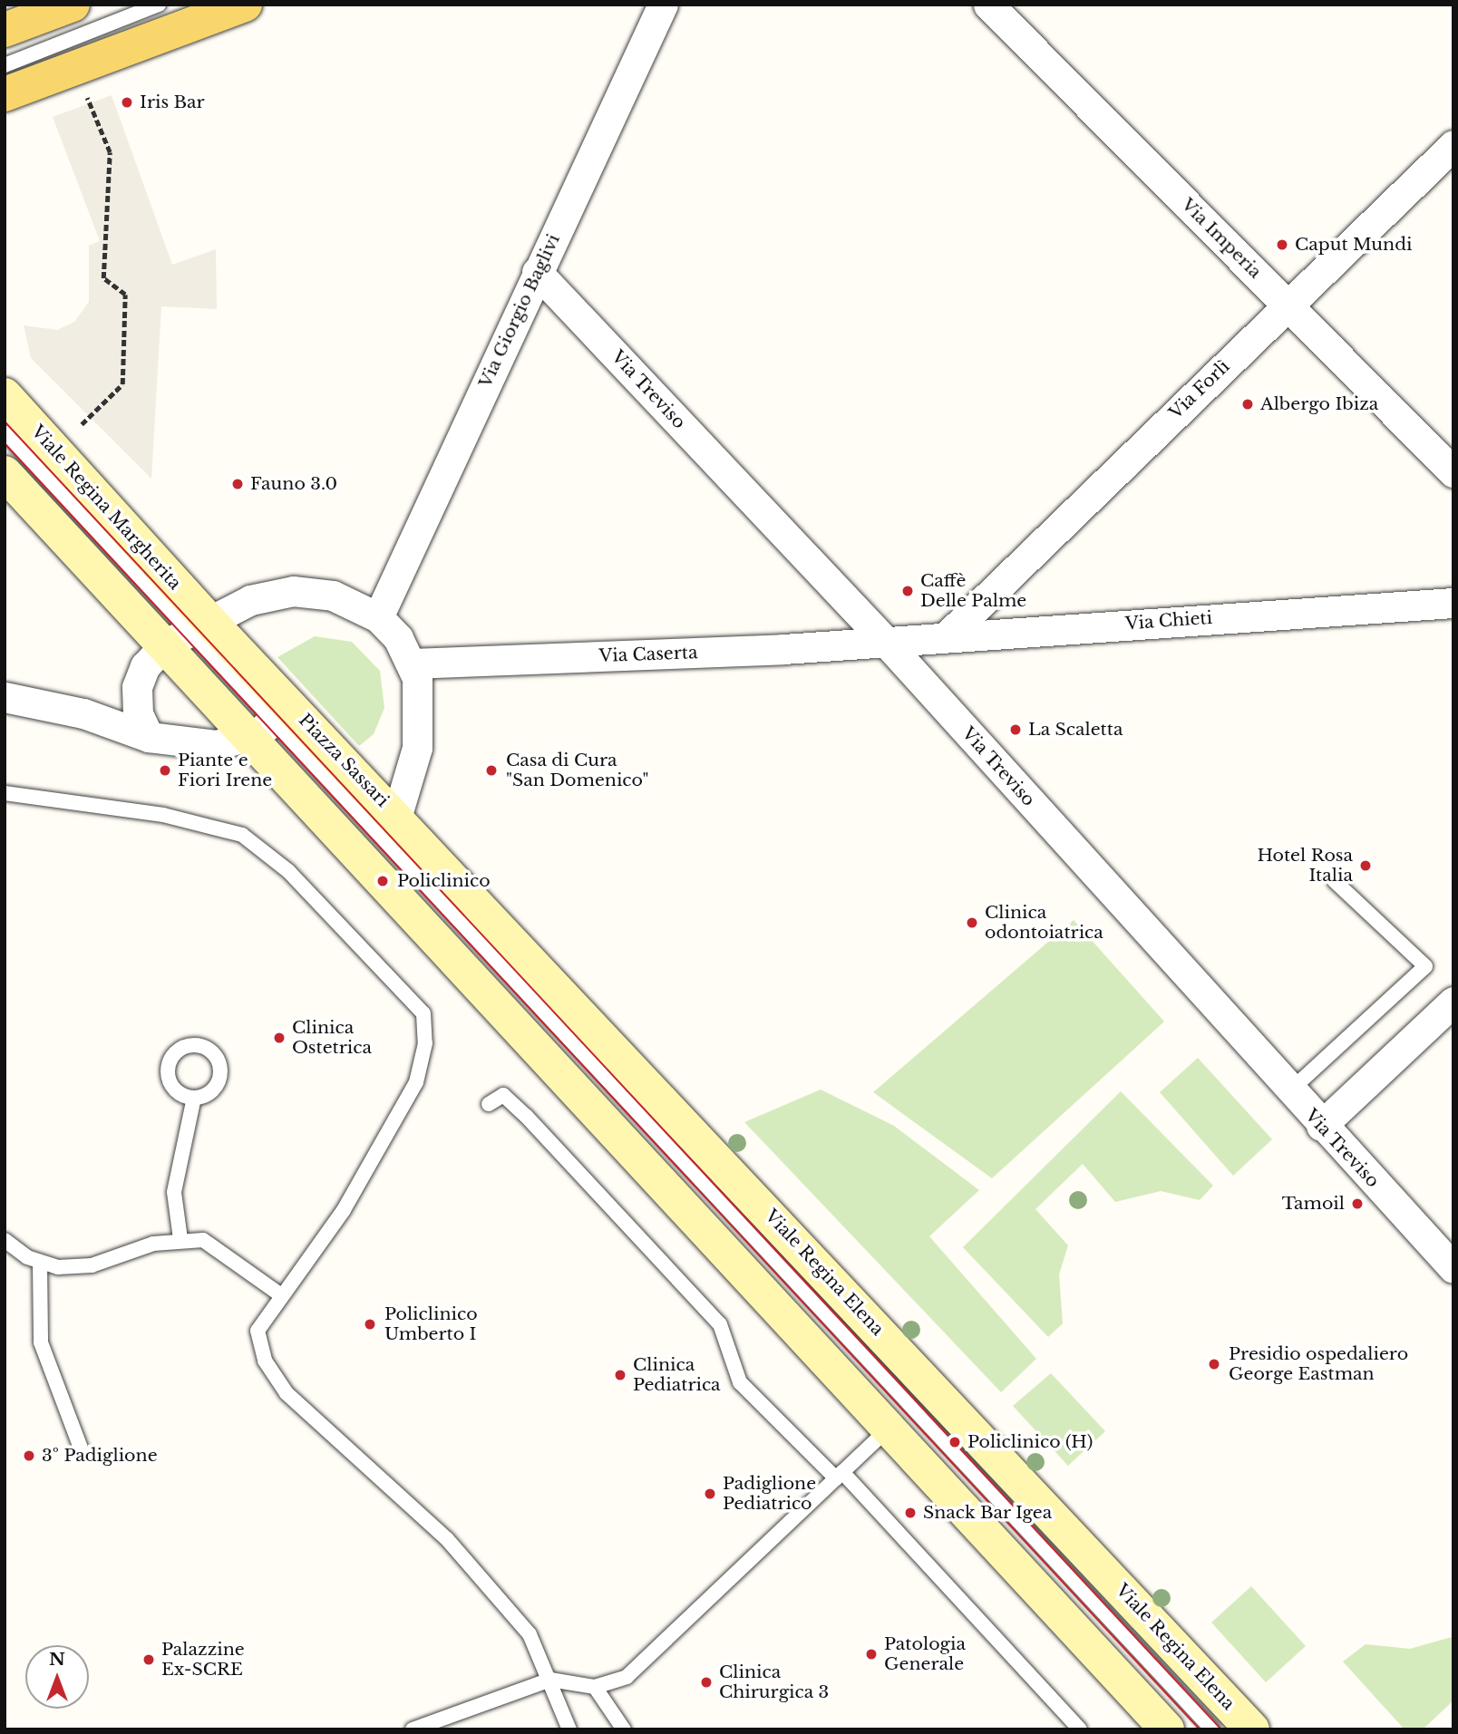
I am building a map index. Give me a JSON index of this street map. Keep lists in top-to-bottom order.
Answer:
{
  "streets": {
    "main road": ["Viale Regina Margherita", "Piazza Sassari", "Viale Regina Elena"],
    "street": [
      "Via Imperia",
      "Via Giorgio Baglivi",
      "Via Treviso",
      "Via Forlì",
      "Via Chieti",
      "Via Caserta"
    ]
  },
  "crossings": [
    ["Via Imperia", "Via Forlì"],
    ["Via Giorgio Baglivi", "Via Treviso"],
    ["Via Giorgio Baglivi", "Piazza Sassari"],
    ["Via Treviso", "Via Chieti"],
    ["Via Treviso", "Via Caserta"],
    ["Via Forlì", "Via Chieti"],
    ["Viale Regina Margherita", "Piazza Sassari"],
    ["Via Chieti", "Via Caserta"],
    ["Via Caserta", "Piazza Sassari"],
    ["Piazza Sassari", "Viale Regina Elena"]
  ],
  "places": [
    "Iris Bar",
    "Caput Mundi",
    "Albergo Ibiza",
    "Fauno 3.0",
    "Caffè Delle Palme",
    "La Scaletta",
    "Piante e Fiori Irene",
    "Casa di Cura \"San Domenico\"",
    "Hotel Rosa Italia",
    "Policlinico",
    "Clinica odontoiatrica",
    "Clinica Ostetrica",
    "Tamoil",
    "Policlinico Umberto I",
    "Presidio ospedaliero George Eastman",
    "Clinica Pediatrica",
    "Policlinico (H)",
    "3º Padiglione",
    "Padiglione Pediatrico",
    "Snack Bar Igea",
    "Patologia Generale",
    "Palazzine Ex-SCRE",
    "Clinica Chirurgica 3"
  ],
  "north": "top"
}
